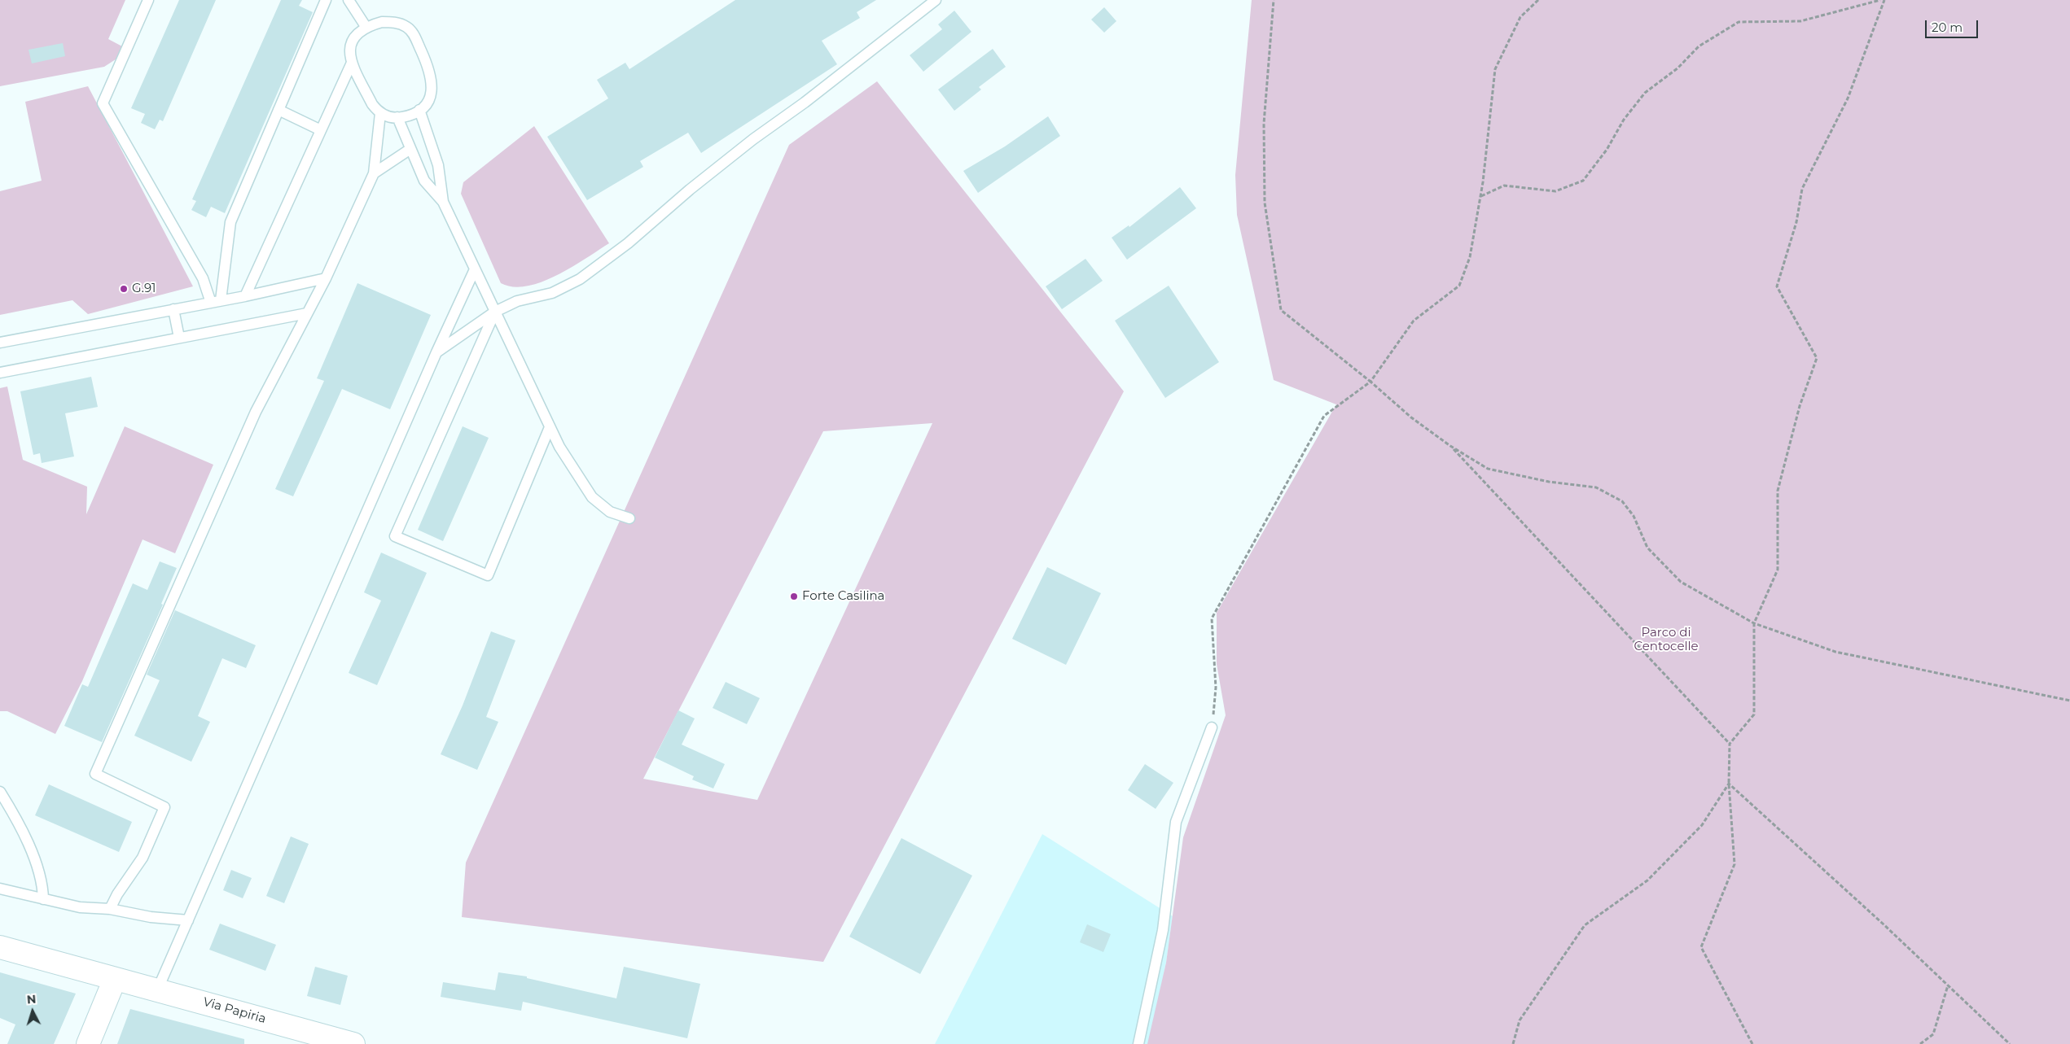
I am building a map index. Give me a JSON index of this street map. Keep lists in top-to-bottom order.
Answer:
{
  "streets": {
    "street": ["Via Papiria"]
  },
  "parks": ["Parco di Centocelle"],
  "places": ["G.91", "Forte Casilina"],
  "scale_bar": "20 m",
  "north": "top"
}
